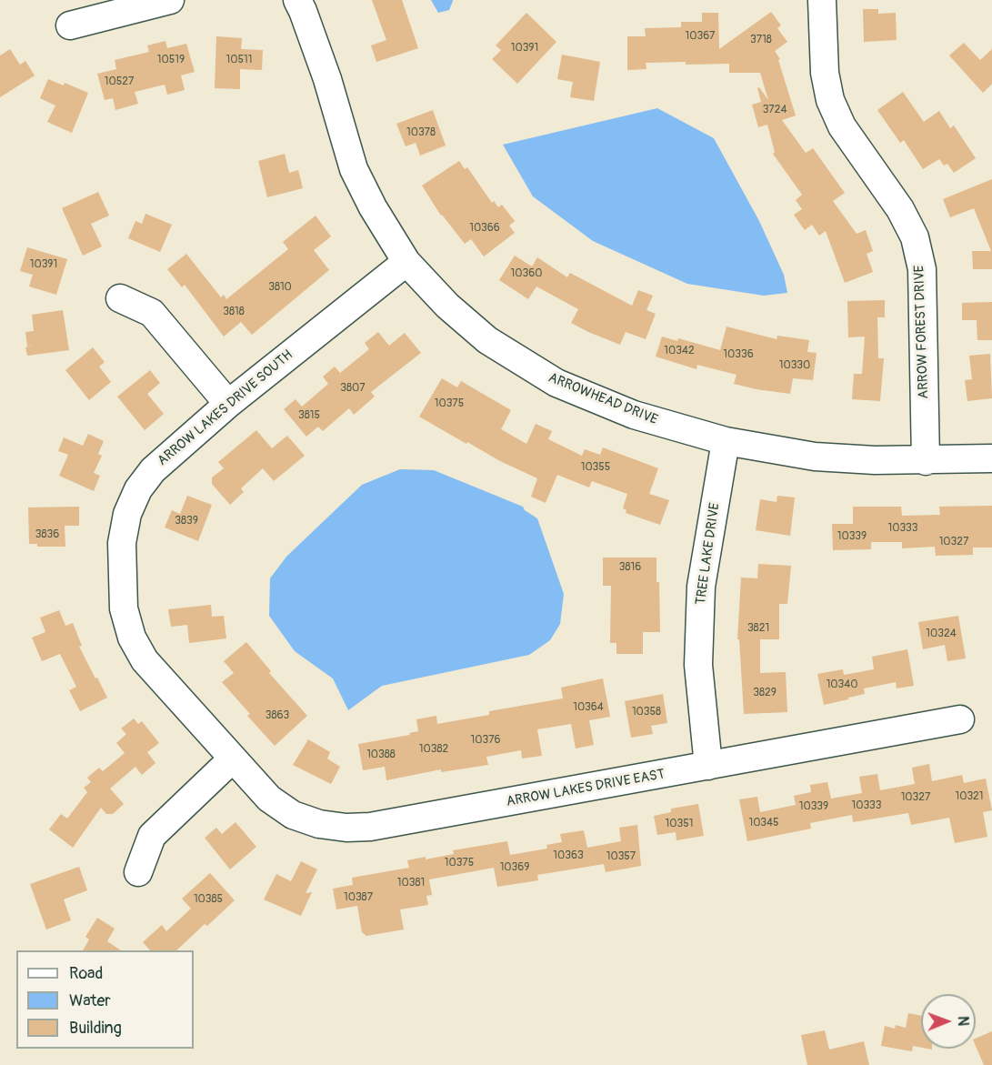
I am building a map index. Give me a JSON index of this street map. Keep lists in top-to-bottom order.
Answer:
{
  "streets": {
    "street": [
      "ARROW FOREST DRIVE",
      "ARROWHEAD DRIVE",
      "ARROW LAKES DRIVE SOUTH",
      "TREE LAKE DRIVE",
      "ARROW LAKES DRIVE EAST"
    ]
  },
  "crossings": [
    ["ARROW FOREST DRIVE", "ARROWHEAD DRIVE"],
    ["ARROWHEAD DRIVE", "ARROW LAKES DRIVE SOUTH"],
    ["ARROWHEAD DRIVE", "TREE LAKE DRIVE"],
    ["ARROW LAKES DRIVE SOUTH", "ARROW LAKES DRIVE EAST"],
    ["TREE LAKE DRIVE", "ARROW LAKES DRIVE EAST"]
  ],
  "house_numbers": [
    "10367",
    "3718",
    "10391",
    "10519",
    "10511",
    "10527",
    "3724",
    "10378",
    "10366",
    "10391",
    "10360",
    "3810",
    "3818",
    "10342",
    "10336",
    "10330",
    "3807",
    "10375",
    "3815",
    "10355",
    "3839",
    "10333",
    "3836",
    "10339",
    "10327",
    "3816",
    "3821",
    "10324",
    "10340",
    "3829",
    "10364",
    "10358",
    "3863",
    "10376",
    "10382",
    "10388",
    "10321",
    "10327",
    "10333",
    "10339",
    "10345",
    "10351",
    "10363",
    "10357",
    "10375",
    "10369",
    "10381",
    "10387",
    "10385"
  ],
  "legend": ["Road", "Water", "Building"],
  "north": "right"
}
